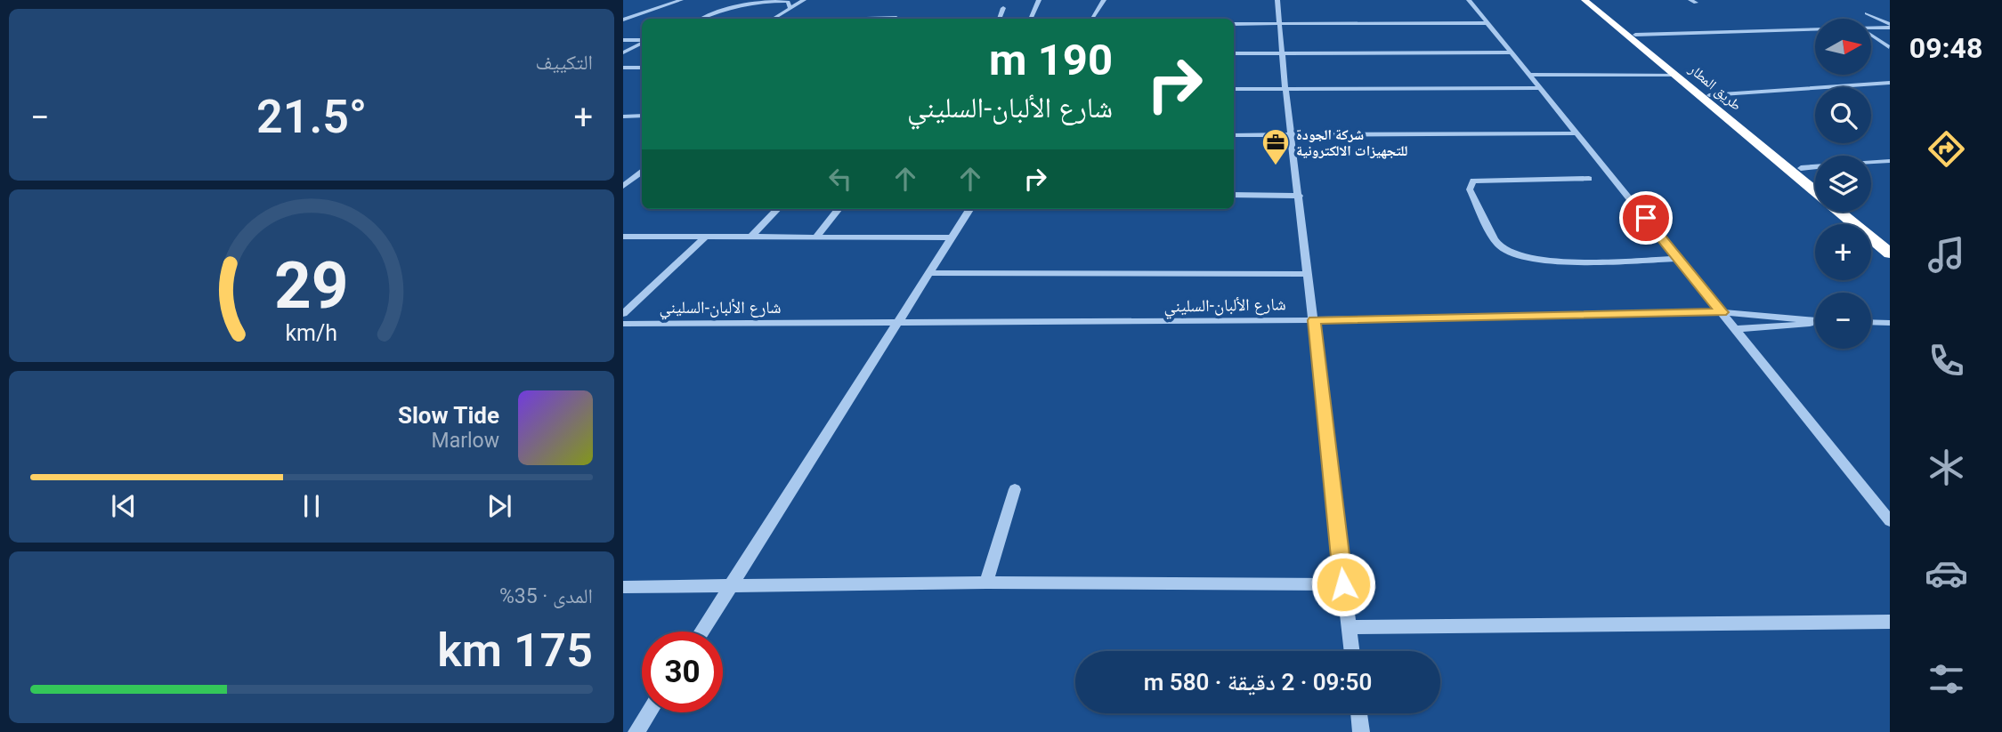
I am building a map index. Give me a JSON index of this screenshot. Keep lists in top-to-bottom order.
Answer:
{
  "streets": {
    "highway": ["طريق المطار"],
    "street": ["شارع الألبان-السليني"]
  },
  "places": {
    "office": ["شركة الجودة للتجهيزات الالكترونية"]
  },
  "north": "right",
  "page": {
    "tabs": "09:48",
    "tile": [
      "التكييف",
      ["المدى · 35%", "175 km"]
    ],
    "map_buttons": ["+", "−"],
    "turn": ["190 m", "شارع الألبان-السليني"],
    "heat": ["−", "21.5°", "+"],
    "song": ["Slow Tide", "Marlow"],
    "limit": "30",
    "trip": "09:50 · 2 دقيقة · 580 m",
    "gauge": ["29", "km/h"]
  }
}
